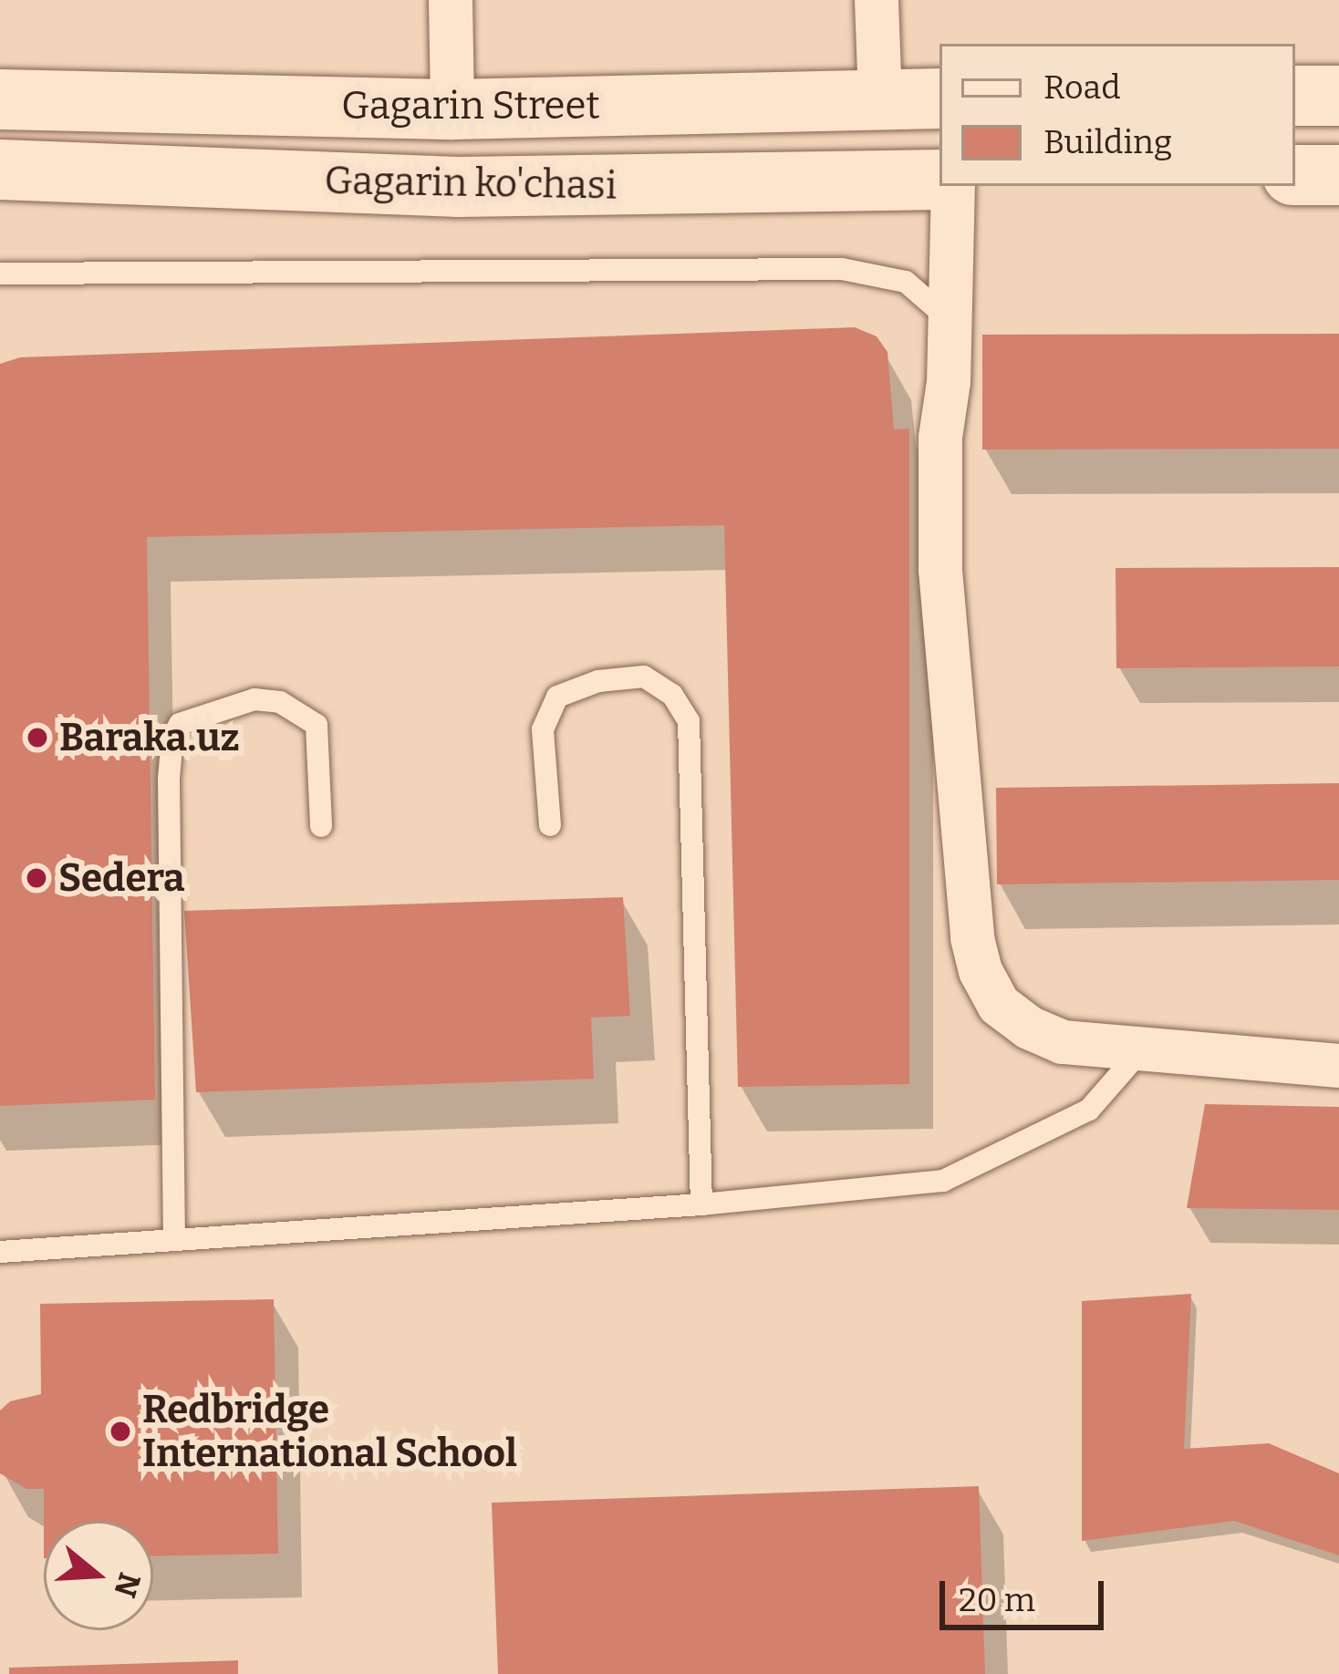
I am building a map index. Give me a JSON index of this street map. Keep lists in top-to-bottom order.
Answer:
{
  "streets": {
    "main road": ["Gagarin Street", "Gagarin ko'chasi"]
  },
  "places": ["Baraka.uz", "Sedera", "Redbridge International School"],
  "legend": ["Road", "Building"],
  "scale_bar": "20 m",
  "north": "right"
}
